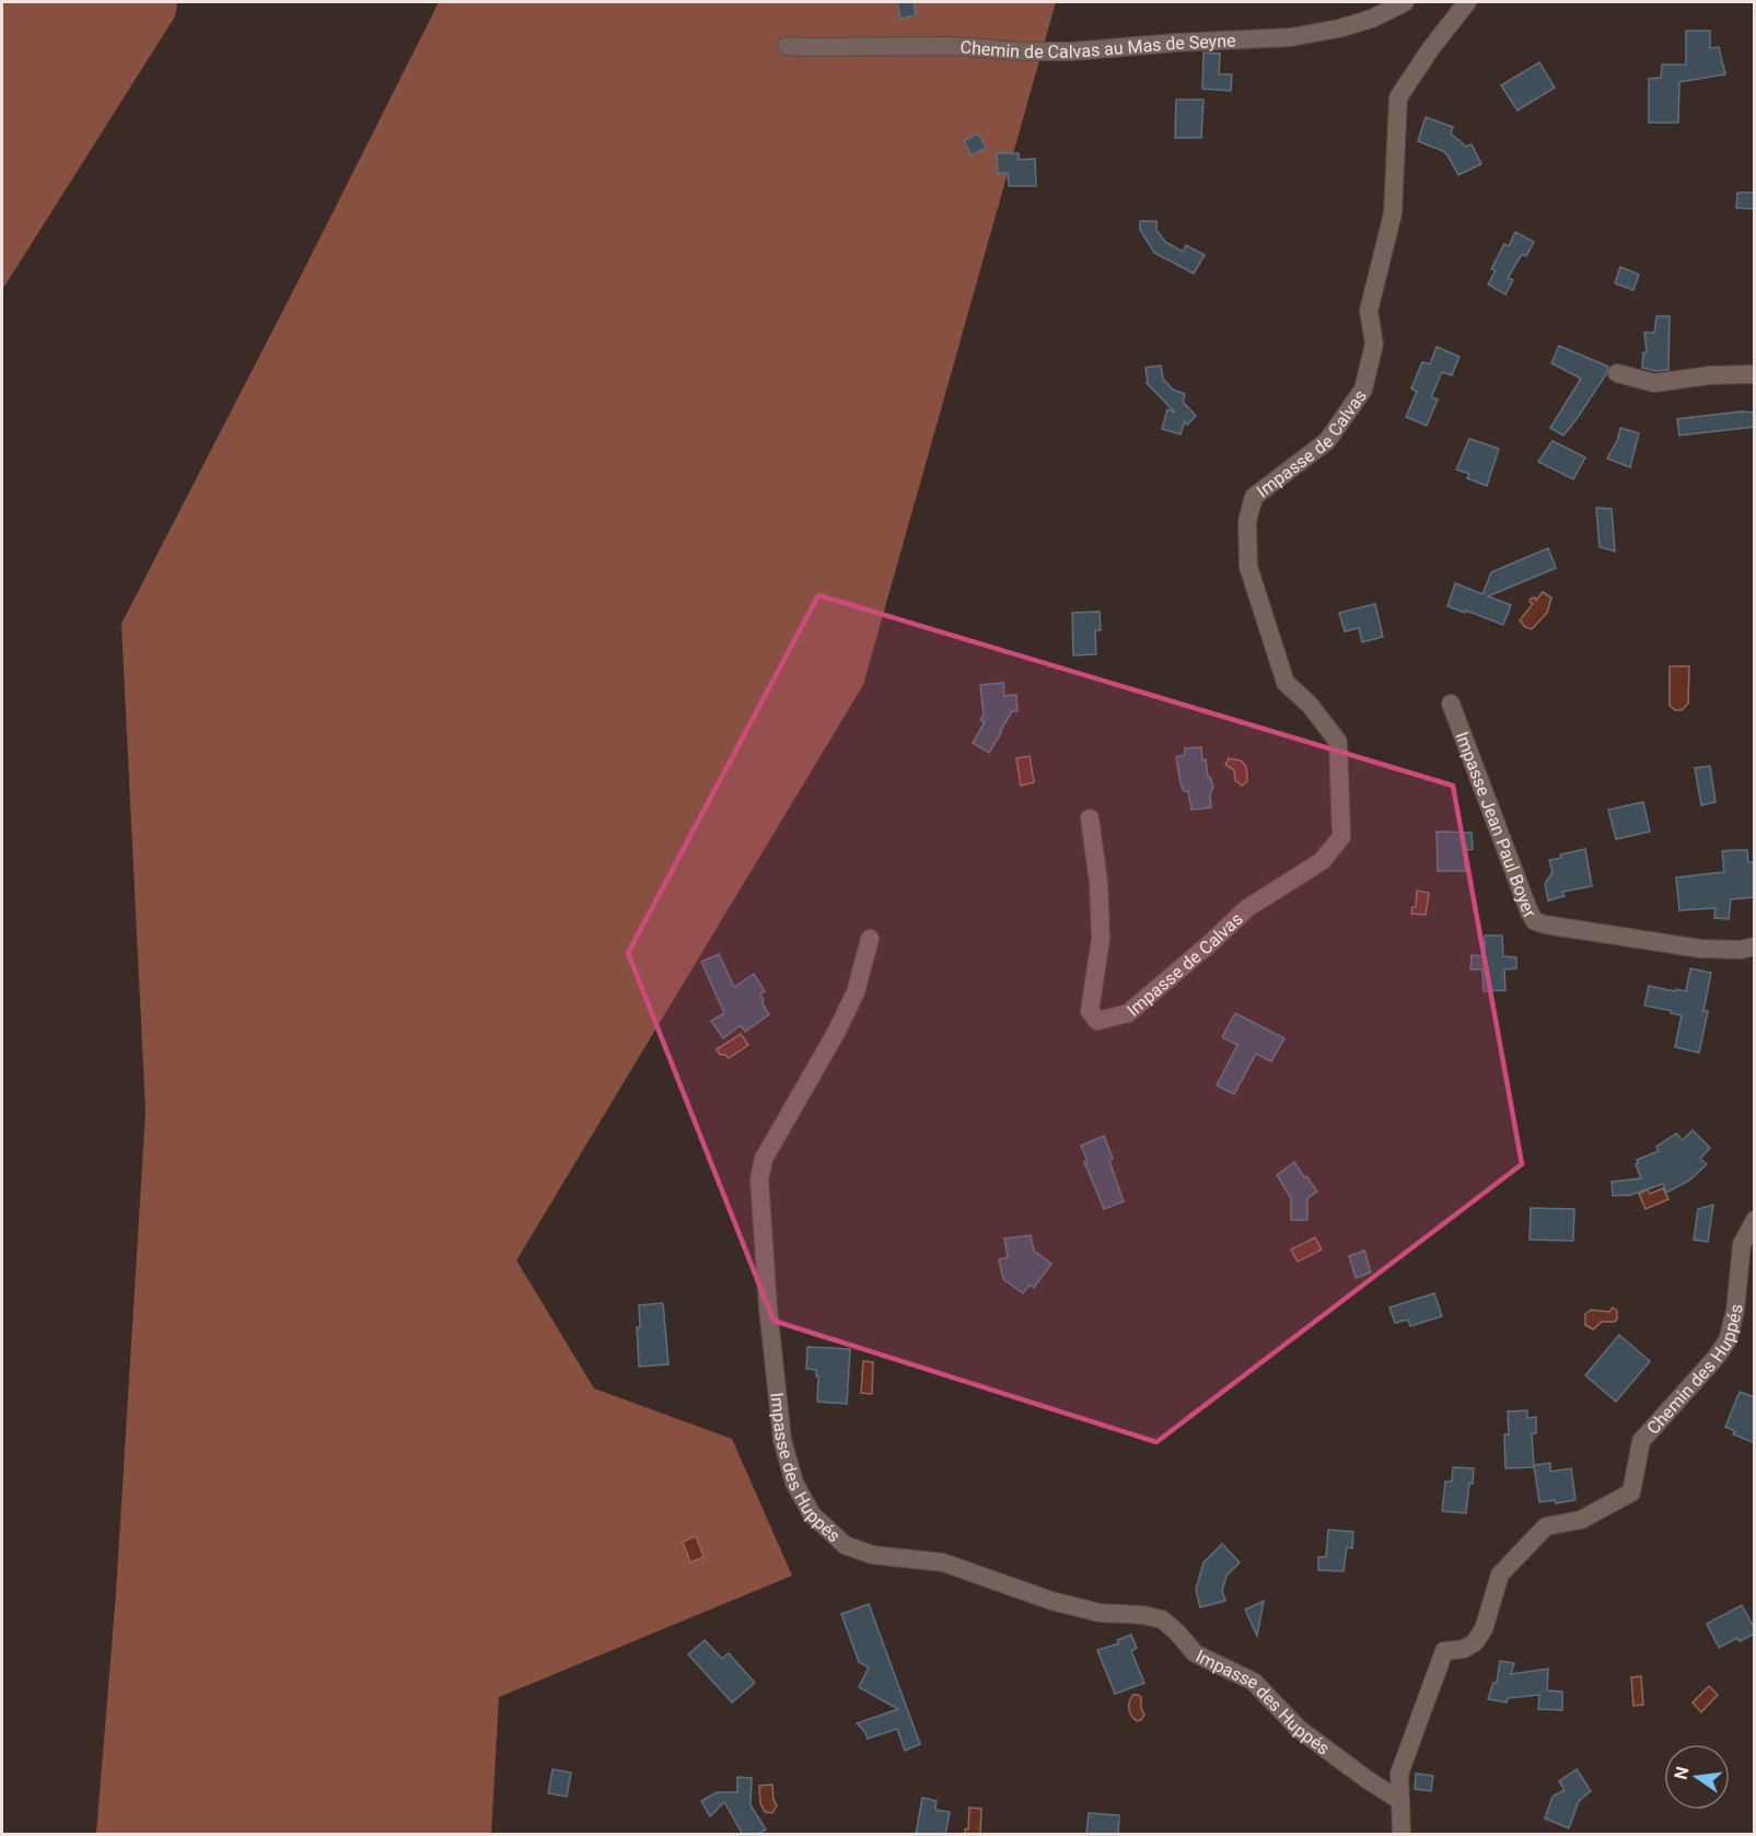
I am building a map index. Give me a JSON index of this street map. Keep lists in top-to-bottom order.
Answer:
{
  "streets": {
    "street": [
      "Chemin de Calvas au Mas de Seyne",
      "Impasse de Calvas",
      "Impasse Jean Paul Boyer",
      "Chemin des Huppés",
      "Impasse des Huppés"
    ]
  },
  "crossings": [
    ["Chemin des Huppés", "Impasse des Huppés"]
  ],
  "north": "left"
}
